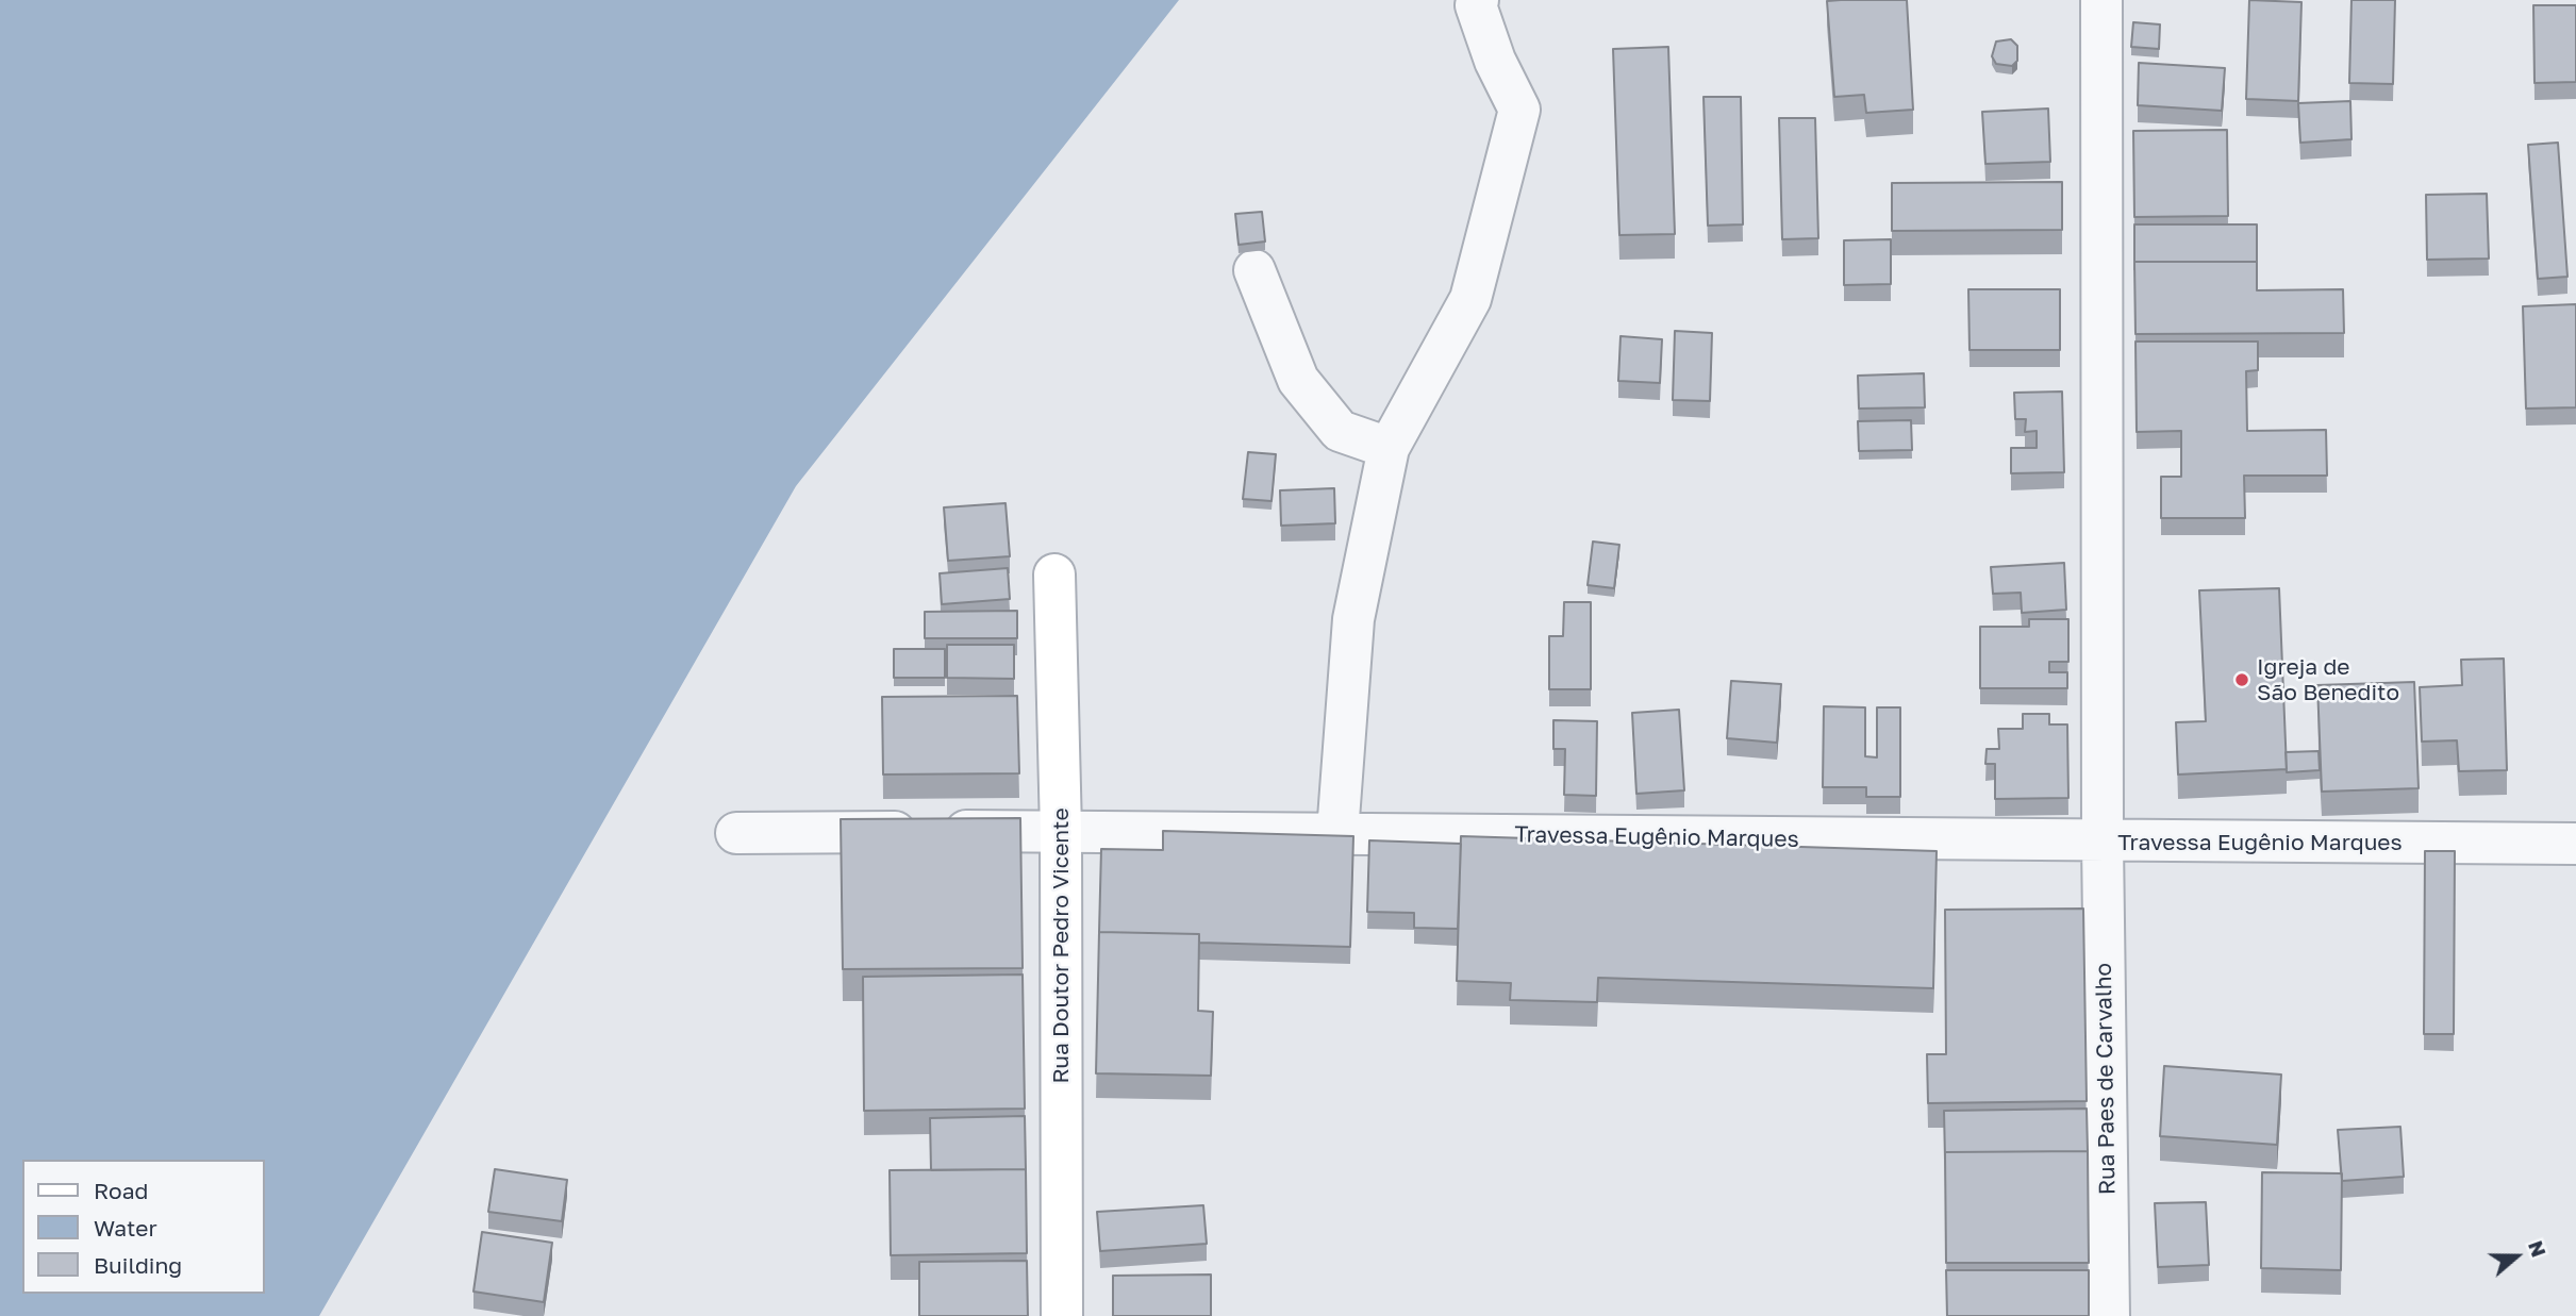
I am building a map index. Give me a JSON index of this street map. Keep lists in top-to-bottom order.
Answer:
{
  "streets": {
    "street": ["Travessa Eugênio Marques", "Rua Doutor Pedro Vicente", "Rua Paes de Carvalho"]
  },
  "crossings": [
    ["Travessa Eugênio Marques", "Rua Doutor Pedro Vicente"],
    ["Travessa Eugênio Marques", "Rua Paes de Carvalho"]
  ],
  "places": ["Igreja de São Benedito"],
  "legend": ["Road", "Water", "Building"],
  "north": "right"
}
